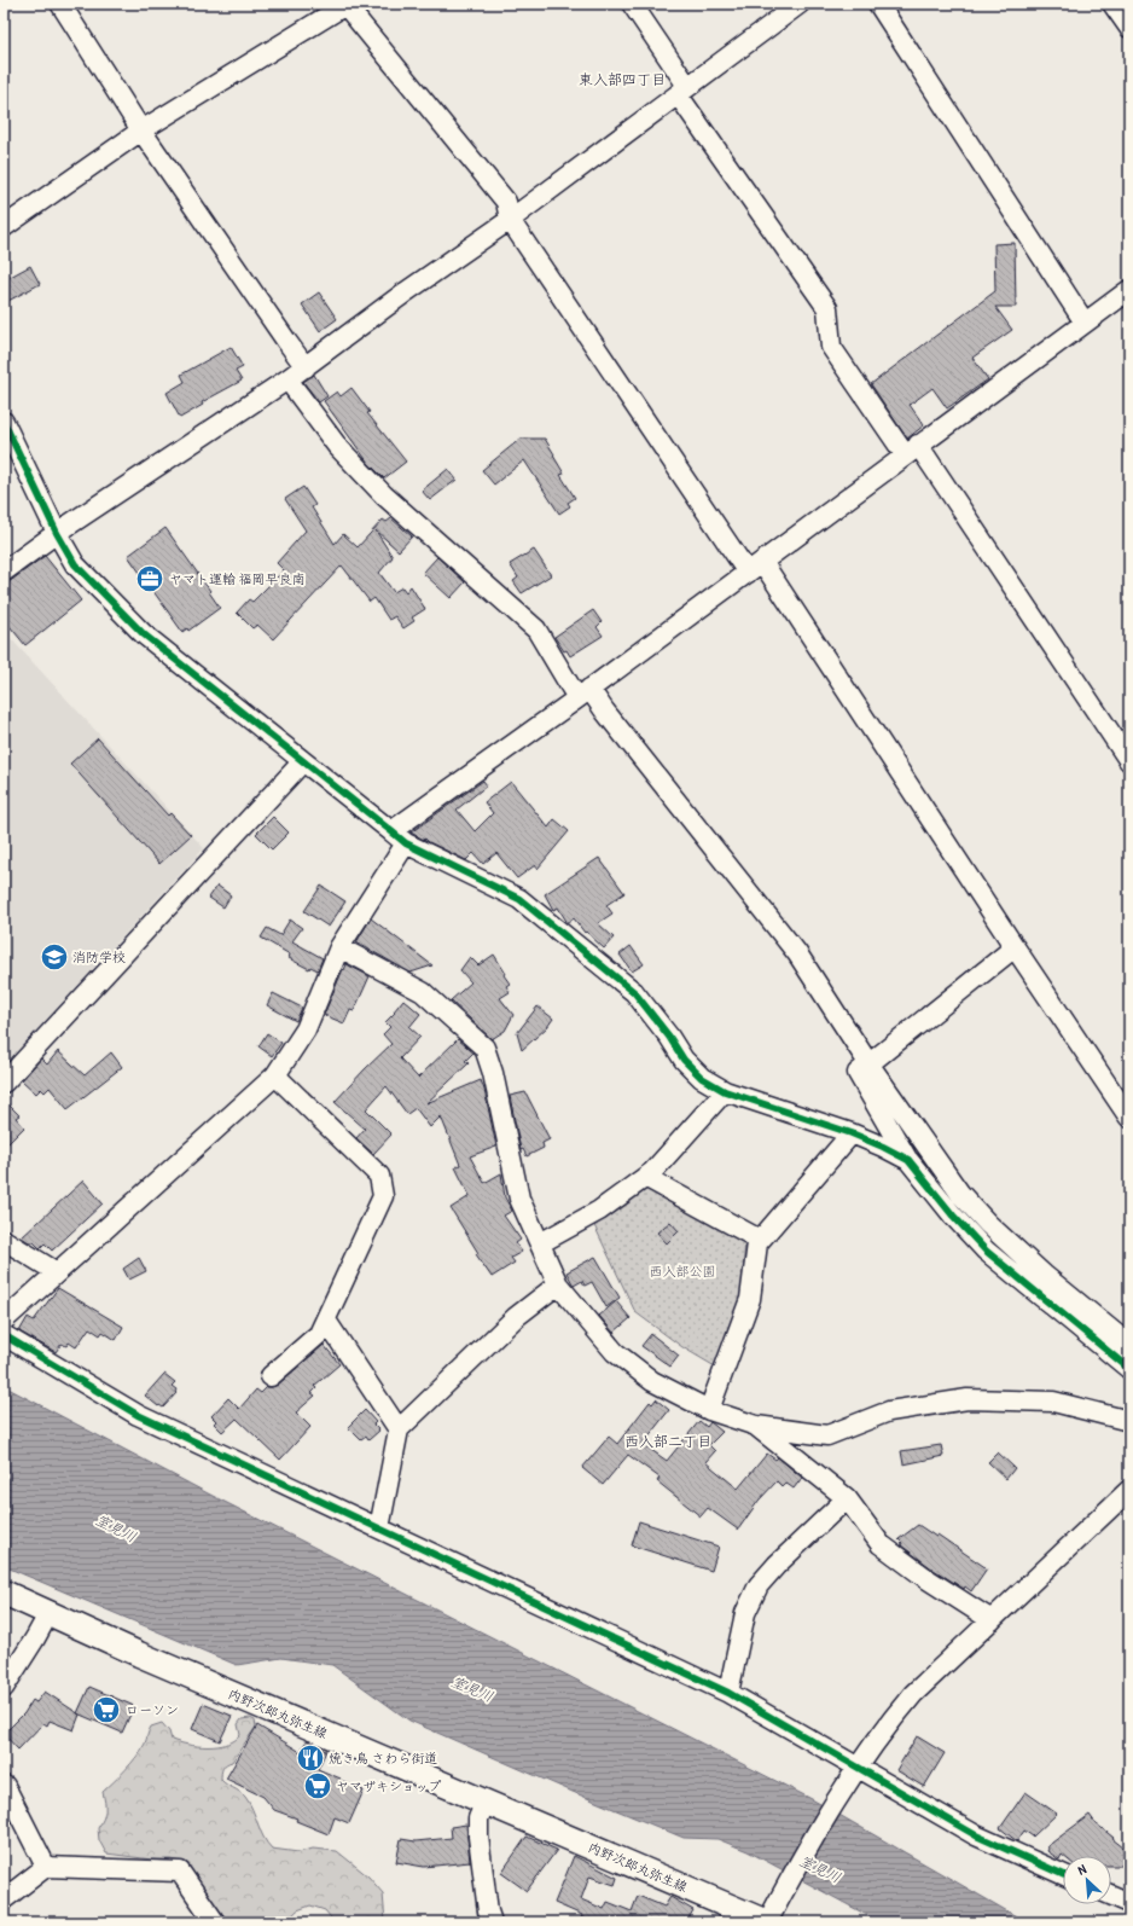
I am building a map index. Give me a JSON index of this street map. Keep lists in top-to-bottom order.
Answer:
{
  "streets": {
    "main road": ["内野次郎丸弥生線"]
  },
  "districts": ["東入部四丁目", "西入部二丁目"],
  "water": ["室見川"],
  "parks": ["西入部公園"],
  "places": {
    "office": ["ヤマト運輸 福岡早良南"],
    "school or university": ["消防学校"],
    "supermarket": ["ローソン", "ヤマザキショップ"],
    "restaurant": ["焼き鳥 さわら街道"]
  },
  "north": "top left"
}
